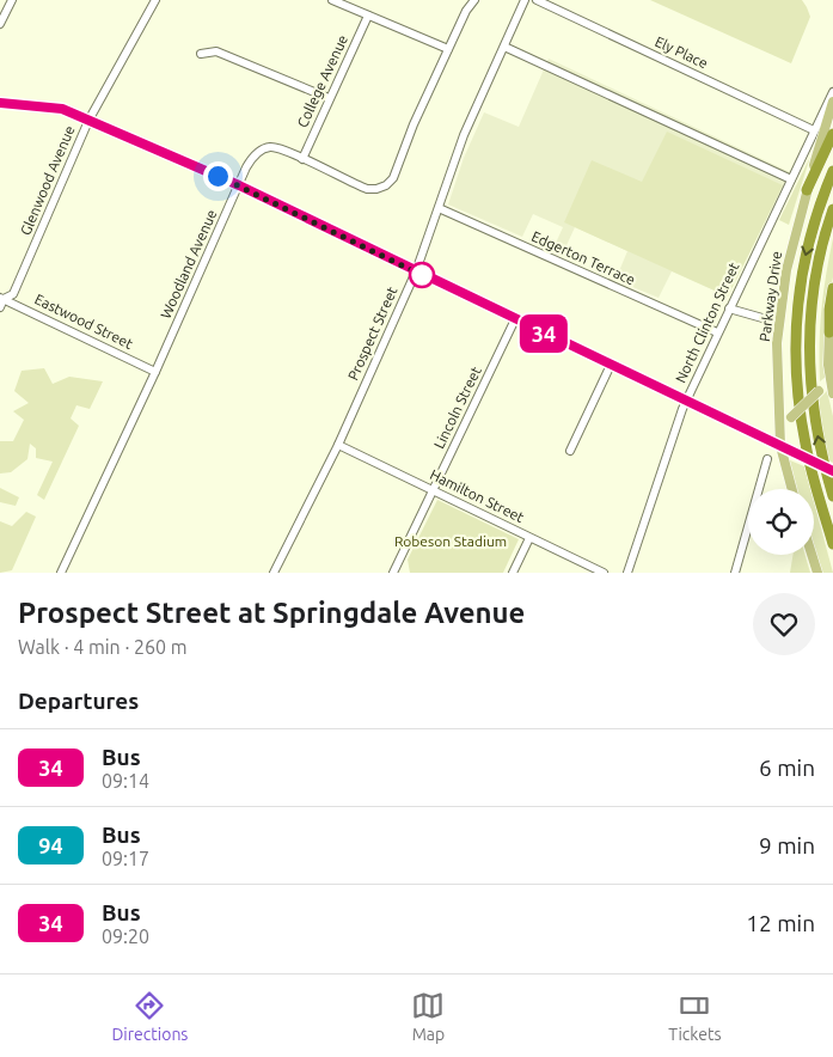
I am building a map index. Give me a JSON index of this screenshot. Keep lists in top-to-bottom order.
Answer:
{
  "streets": {
    "main road": ["Parkway Drive"],
    "street": [
      "Ely Place",
      "College Avenue",
      "Glenwood Avenue",
      "Edgerton Terrace",
      "Woodland Avenue",
      "Eastwood Street",
      "North Clinton Street",
      "Prospect Street",
      "Lincoln Street",
      "Hamilton Street"
    ]
  },
  "crossings": [
    ["Ely Place", "North Clinton Street"],
    ["College Avenue", "Woodland Avenue"],
    ["Glenwood Avenue", "Eastwood Street"],
    ["Edgerton Terrace", "North Clinton Street"],
    ["Edgerton Terrace", "Prospect Street"],
    ["Woodland Avenue", "Eastwood Street"],
    ["Prospect Street", "Hamilton Street"],
    ["Lincoln Street", "Hamilton Street"]
  ],
  "parks": ["Robeson Stadium"],
  "lines": ["bus line 34"],
  "page": {
    "on_map": "34",
    "heading": [
      ["Prospect Street at Springdale Avenue", "Walk · 4 min · 260 m"],
      "Departures"
    ],
    "list": [
      {
        "mark": "34",
        "name": "Bus",
        "note": "09:14",
        "value": "6 min"
      },
      {
        "mark": "94",
        "name": "Bus",
        "note": "09:17",
        "value": "9 min"
      },
      {
        "mark": "34",
        "name": "Bus",
        "note": "09:20",
        "value": "12 min"
      }
    ],
    "tabs": ["Directions", "Map", "Tickets"]
  }
}
